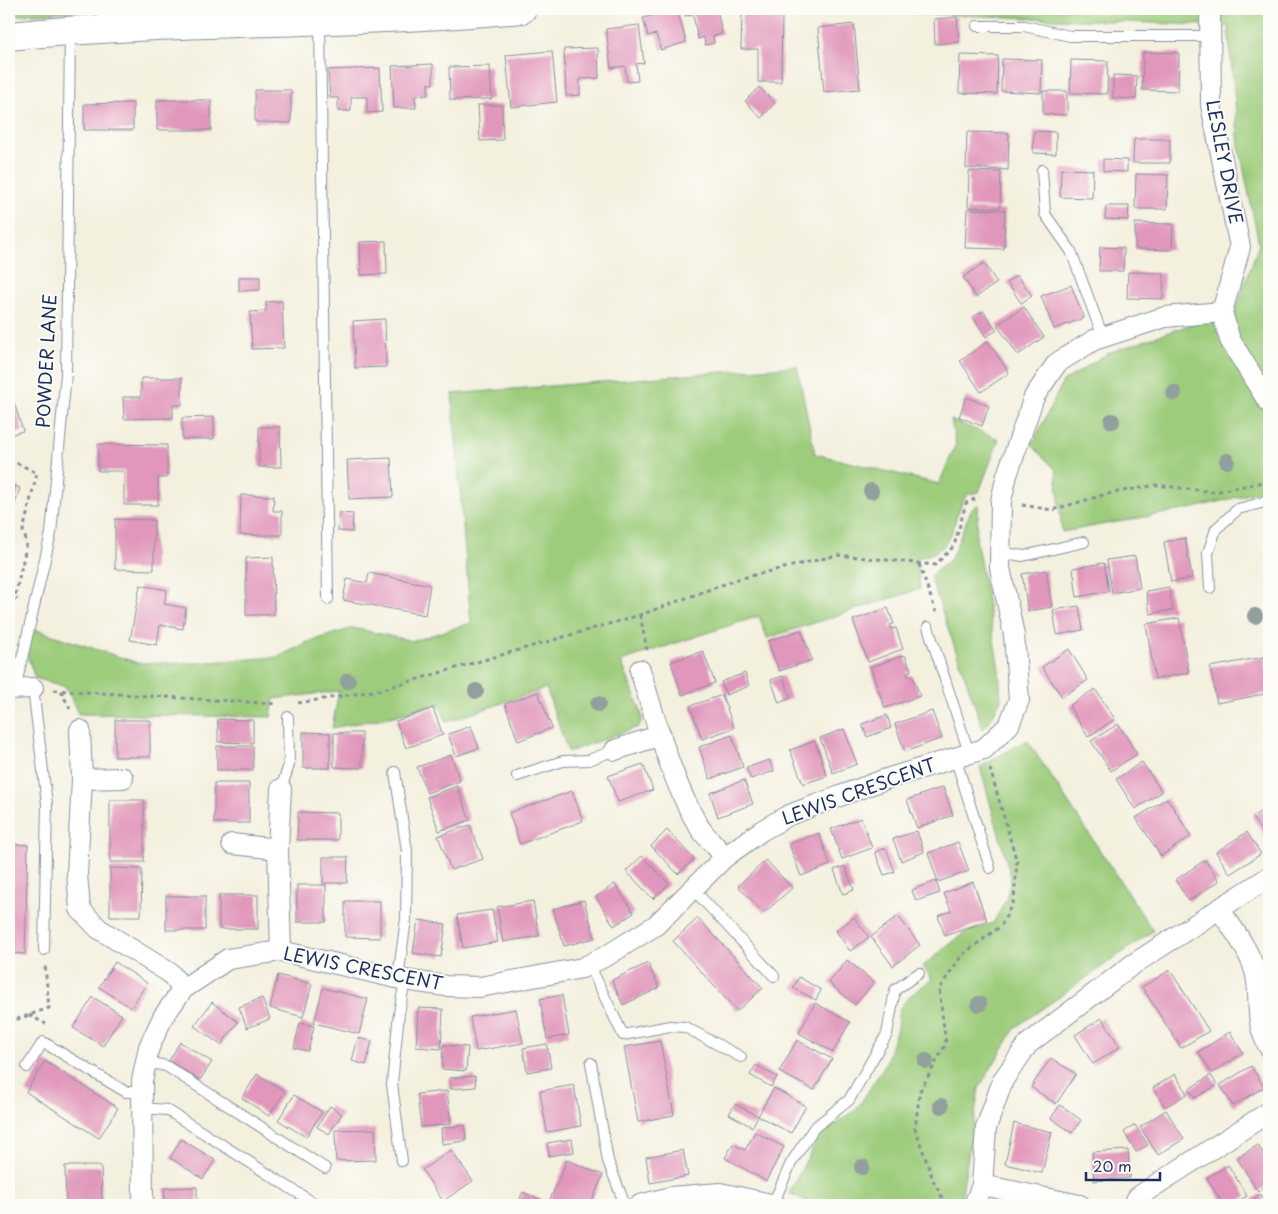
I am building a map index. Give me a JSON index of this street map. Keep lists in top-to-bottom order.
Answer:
{
  "streets": {
    "street": ["LESLEY DRIVE", "LEWIS CRESCENT"],
    "lane": ["POWDER LANE"]
  },
  "crossings": [
    ["LESLEY DRIVE", "LEWIS CRESCENT"]
  ],
  "scale_bar": "20 m"
}
